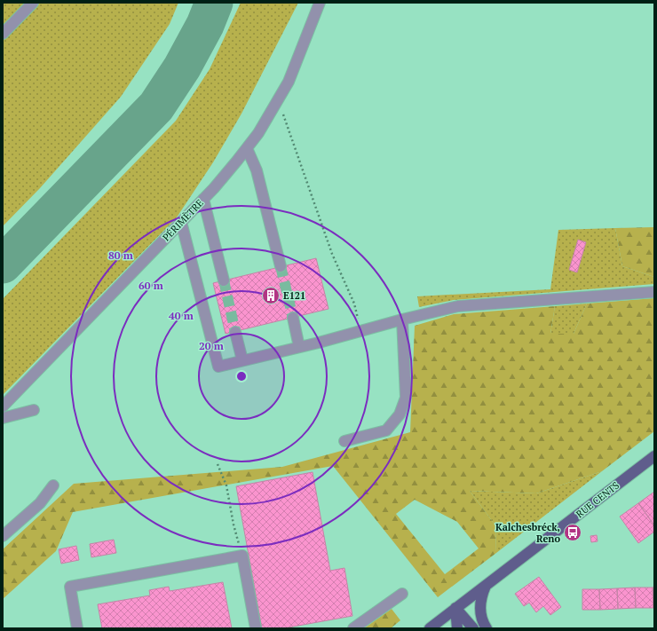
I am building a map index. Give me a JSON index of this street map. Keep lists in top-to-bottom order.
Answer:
{
  "streets": {
    "main road": ["RUE CENTS"],
    "lane": ["PÉRIMÈTRE"]
  },
  "places": {
    "building": ["E121"],
    "bus stop": ["Kalchesbréck, Reno"]
  },
  "rings": [
    "80 m",
    "60 m",
    "40 m",
    "20 m"
  ]
}
